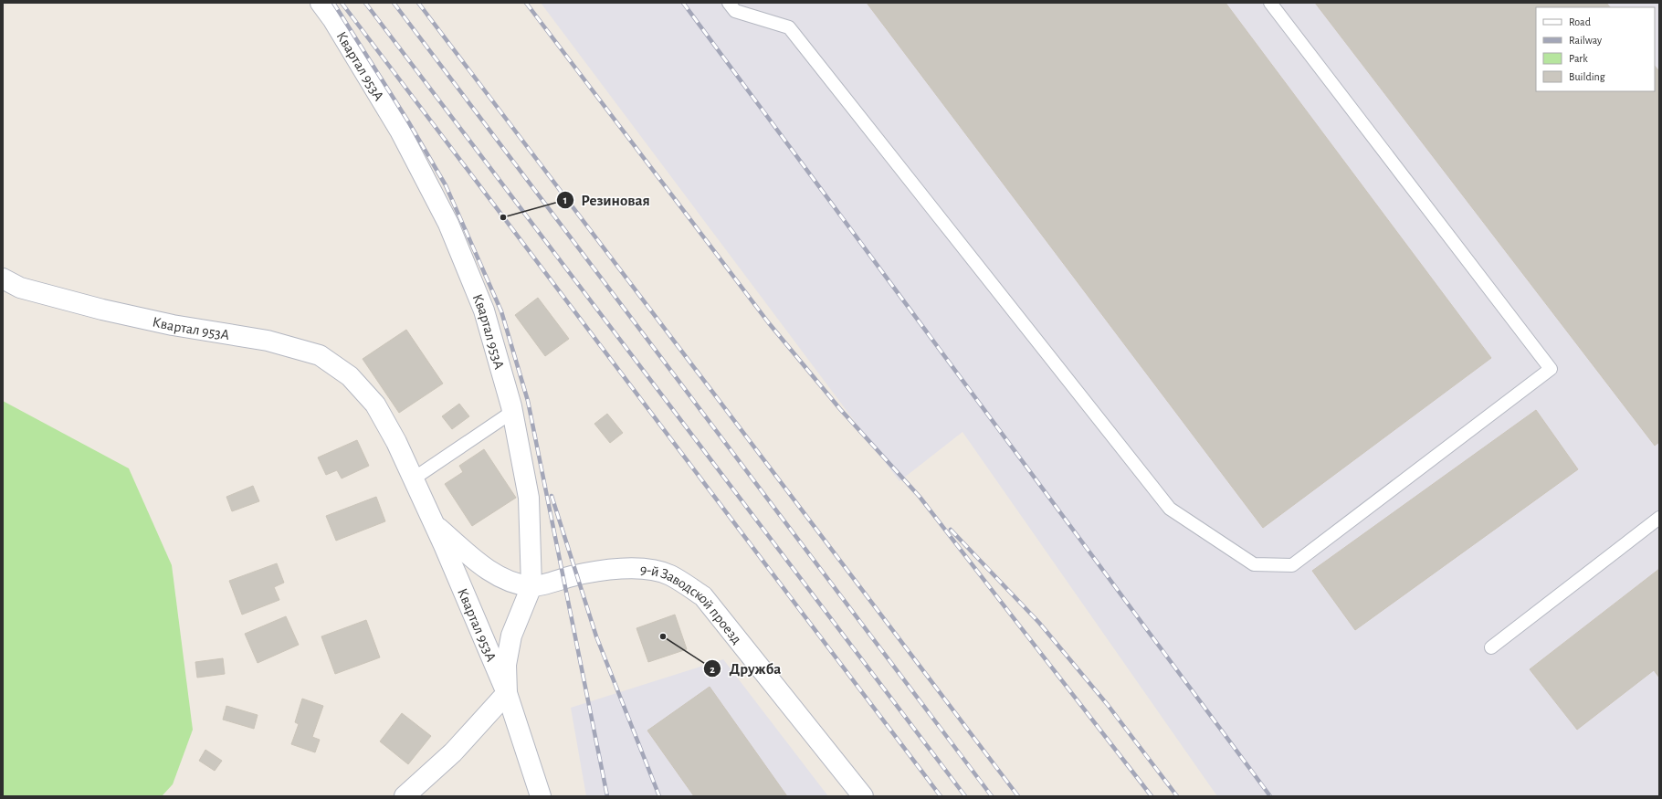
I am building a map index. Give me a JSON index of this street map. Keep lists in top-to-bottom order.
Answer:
{
  "streets": {
    "street": ["Квартал 953А", "9-й Заводской проезд"]
  },
  "crossings": [
    ["Квартал 953А", "9-й Заводской проезд"]
  ],
  "places": ["Резиновая", "Дружба"],
  "legend": [
    "Road",
    "Railway",
    "Park",
    "Building"
  ]
}
